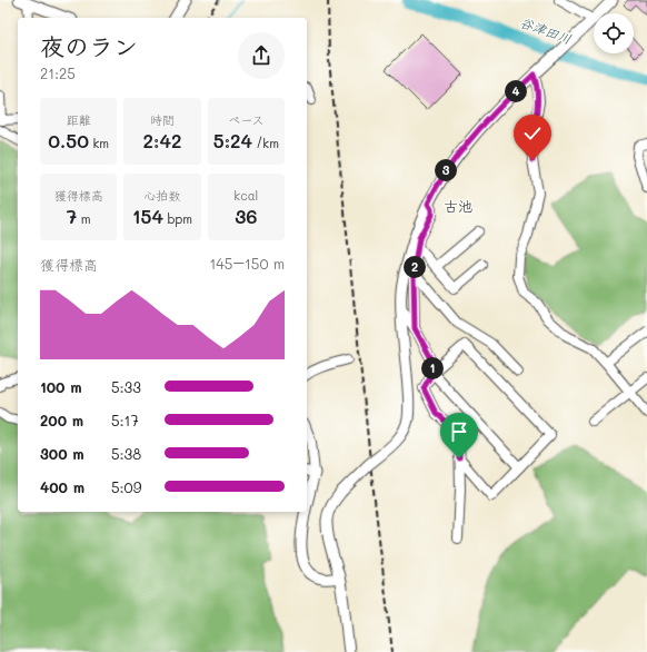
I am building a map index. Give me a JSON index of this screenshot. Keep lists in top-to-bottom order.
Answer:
{
  "districts": ["古池"],
  "water": ["谷津田川"],
  "page": {
    "heading": ["夜のラン", "21:25"],
    "pins": [
      "4",
      "3",
      "2",
      "1"
    ],
    "stats": [
      ["距離", "0.50 km"],
      ["時間", "2:42"],
      ["ペース", "5:24 /km"],
      ["獲得標高", "7 m"],
      ["心拍数", "154 bpm"],
      ["kcal", "36"]
    ],
    "chart": ["獲得標高", "145–150 m"],
    "list": [
      {
        "name": "100 m",
        "note": "5:33"
      },
      {
        "name": "200 m",
        "note": "5:17"
      },
      {
        "name": "300 m",
        "note": "5:38"
      },
      {
        "name": "400 m",
        "note": "5:09"
      }
    ]
  }
}
